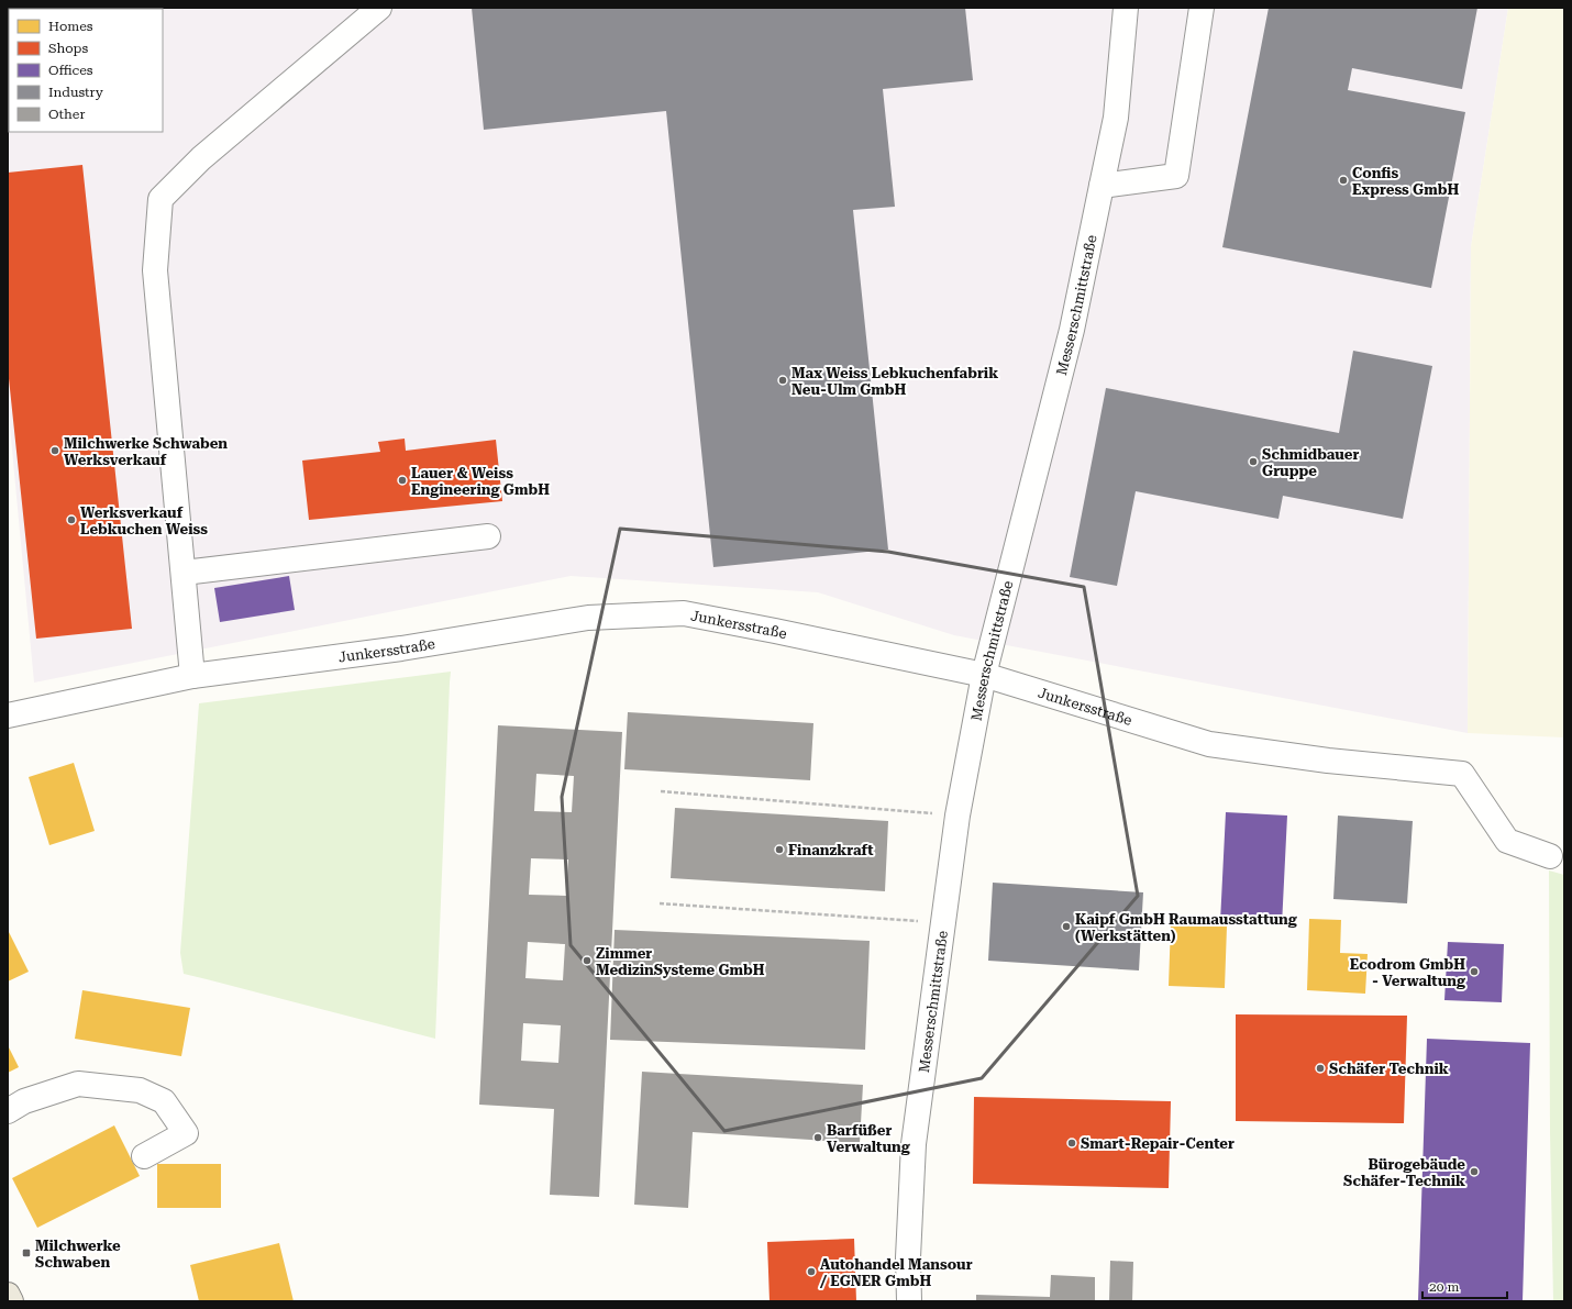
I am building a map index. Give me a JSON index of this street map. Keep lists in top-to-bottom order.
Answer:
{
  "streets": {
    "street": ["Messerschmittstraße", "Junkersstraße"]
  },
  "crossings": [
    ["Messerschmittstraße", "Junkersstraße"]
  ],
  "places": {
    "other": [
      "Confis Express GmbH",
      "Max Weiss Lebkuchenfabrik Neu-Ulm GmbH",
      "Milchwerke Schwaben Werksverkauf",
      "Schmidbauer Gruppe",
      "Lauer & Weiss Engineering GmbH",
      "Werksverkauf Lebkuchen Weiss",
      "Finanzkraft",
      "Kaipf GmbH Raumausstattung (Werkstätten)",
      "Zimmer MedizinSysteme GmbH",
      "Ecodrom GmbH - Verwaltung",
      "Schäfer Technik",
      "Barfüßer Verwaltung",
      "Smart-Repair-Center",
      "Bürogebäude Schäfer-Technik",
      "Autohandel Mansour / EGNER GmbH"
    ],
    "transit": ["Milchwerke Schwaben"]
  },
  "legend": [
    "Homes",
    "Shops",
    "Offices",
    "Industry",
    "Other"
  ],
  "scale_bar": "20 m"
}
